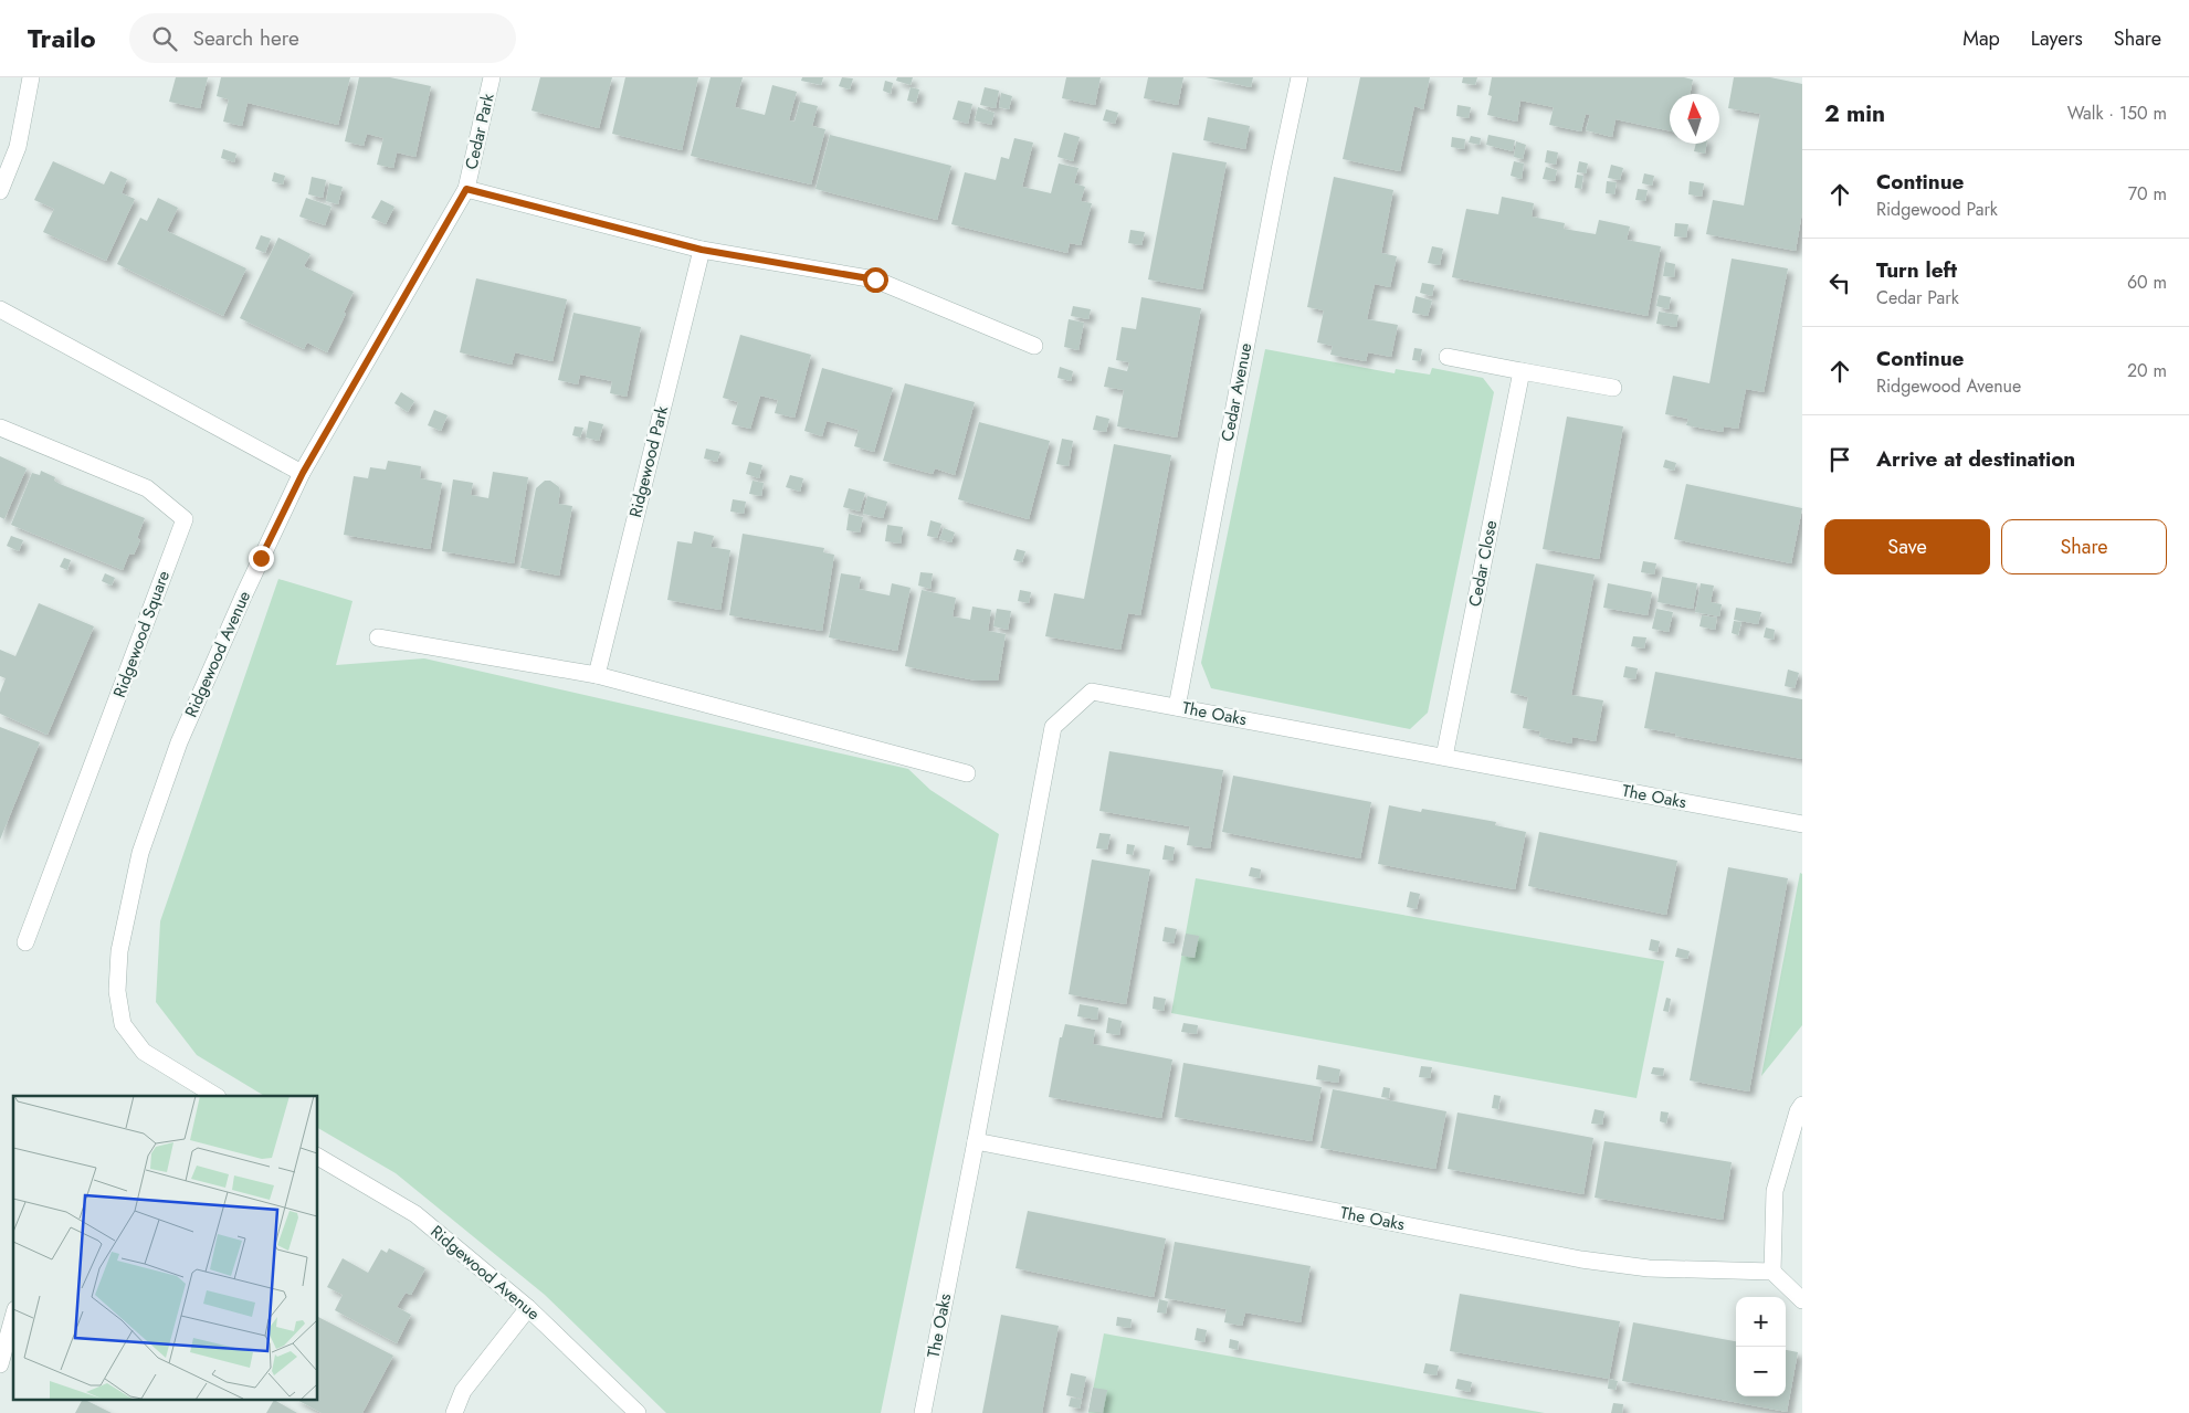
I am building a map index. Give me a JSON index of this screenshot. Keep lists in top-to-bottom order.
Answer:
{
  "streets": {
    "street": [
      "Cedar Park",
      "Cedar Avenue",
      "Ridgewood Park",
      "Cedar Close",
      "Ridgewood Square",
      "Ridgewood Avenue",
      "The Oaks"
    ]
  },
  "crossings": [
    ["Cedar Park", "Ridgewood Avenue"],
    ["Cedar Avenue", "The Oaks"],
    ["Cedar Close", "The Oaks"]
  ],
  "north": "top",
  "page": {
    "header": "Trailo",
    "search": "Search here",
    "nav": ["Map", "Layers", "Share"],
    "heading": ["2 min", "Walk · 150 m"],
    "list": [
      ["Continue", "Ridgewood Park", "70 m"],
      ["Turn left", "Cedar Park", "60 m"],
      ["Continue", "Ridgewood Avenue", "20 m"],
      "Arrive at destination"
    ],
    "buttons": ["Save", "Share"],
    "map_buttons": ["+", "−"]
  }
}
